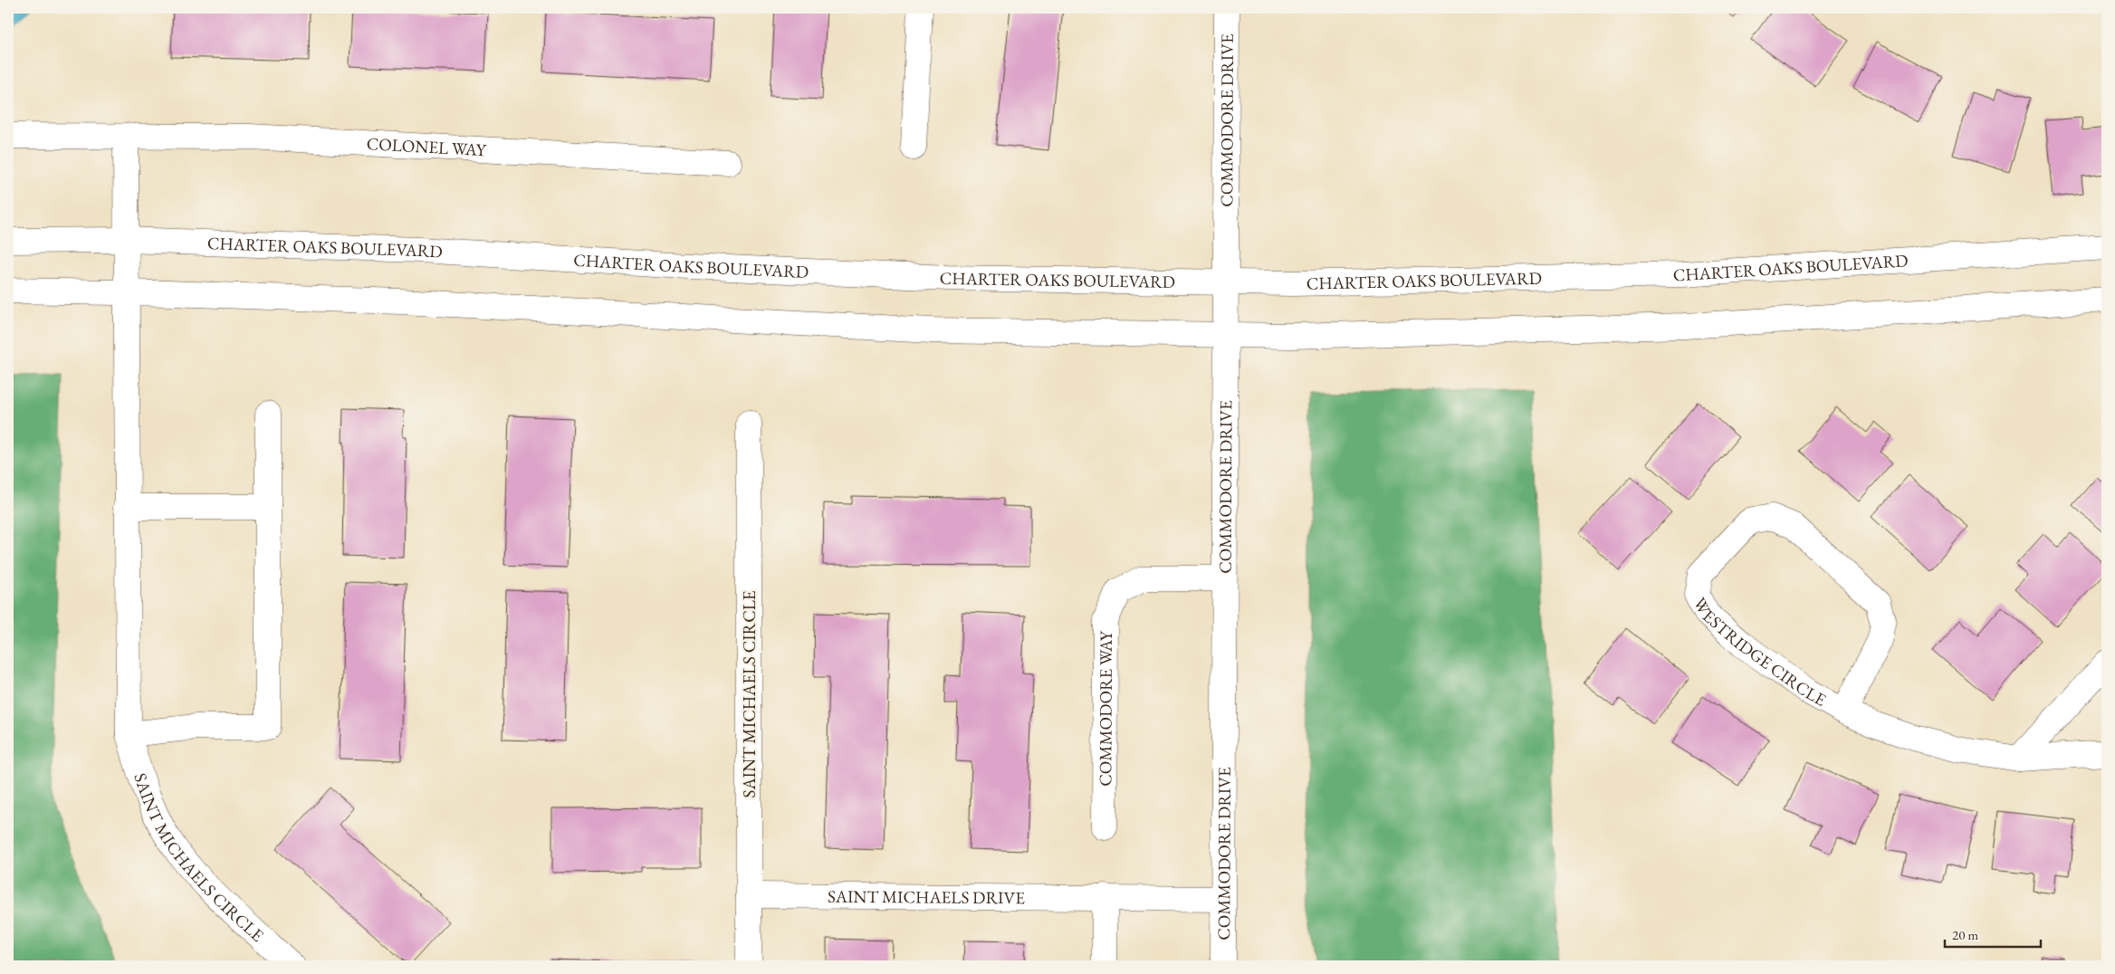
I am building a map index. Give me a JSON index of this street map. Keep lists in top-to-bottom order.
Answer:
{
  "streets": {
    "street": [
      "COMMODORE DRIVE",
      "COLONEL WAY",
      "CHARTER OAKS BOULEVARD",
      "WESTRIDGE CIRCLE",
      "SAINT MICHAELS CIRCLE",
      "COMMODORE WAY",
      "SAINT MICHAELS DRIVE"
    ]
  },
  "crossings": [
    ["COMMODORE DRIVE", "CHARTER OAKS BOULEVARD"],
    ["COMMODORE DRIVE", "COMMODORE WAY"],
    ["COMMODORE DRIVE", "SAINT MICHAELS DRIVE"],
    ["SAINT MICHAELS CIRCLE", "SAINT MICHAELS DRIVE"]
  ],
  "scale_bar": "20 m"
}
